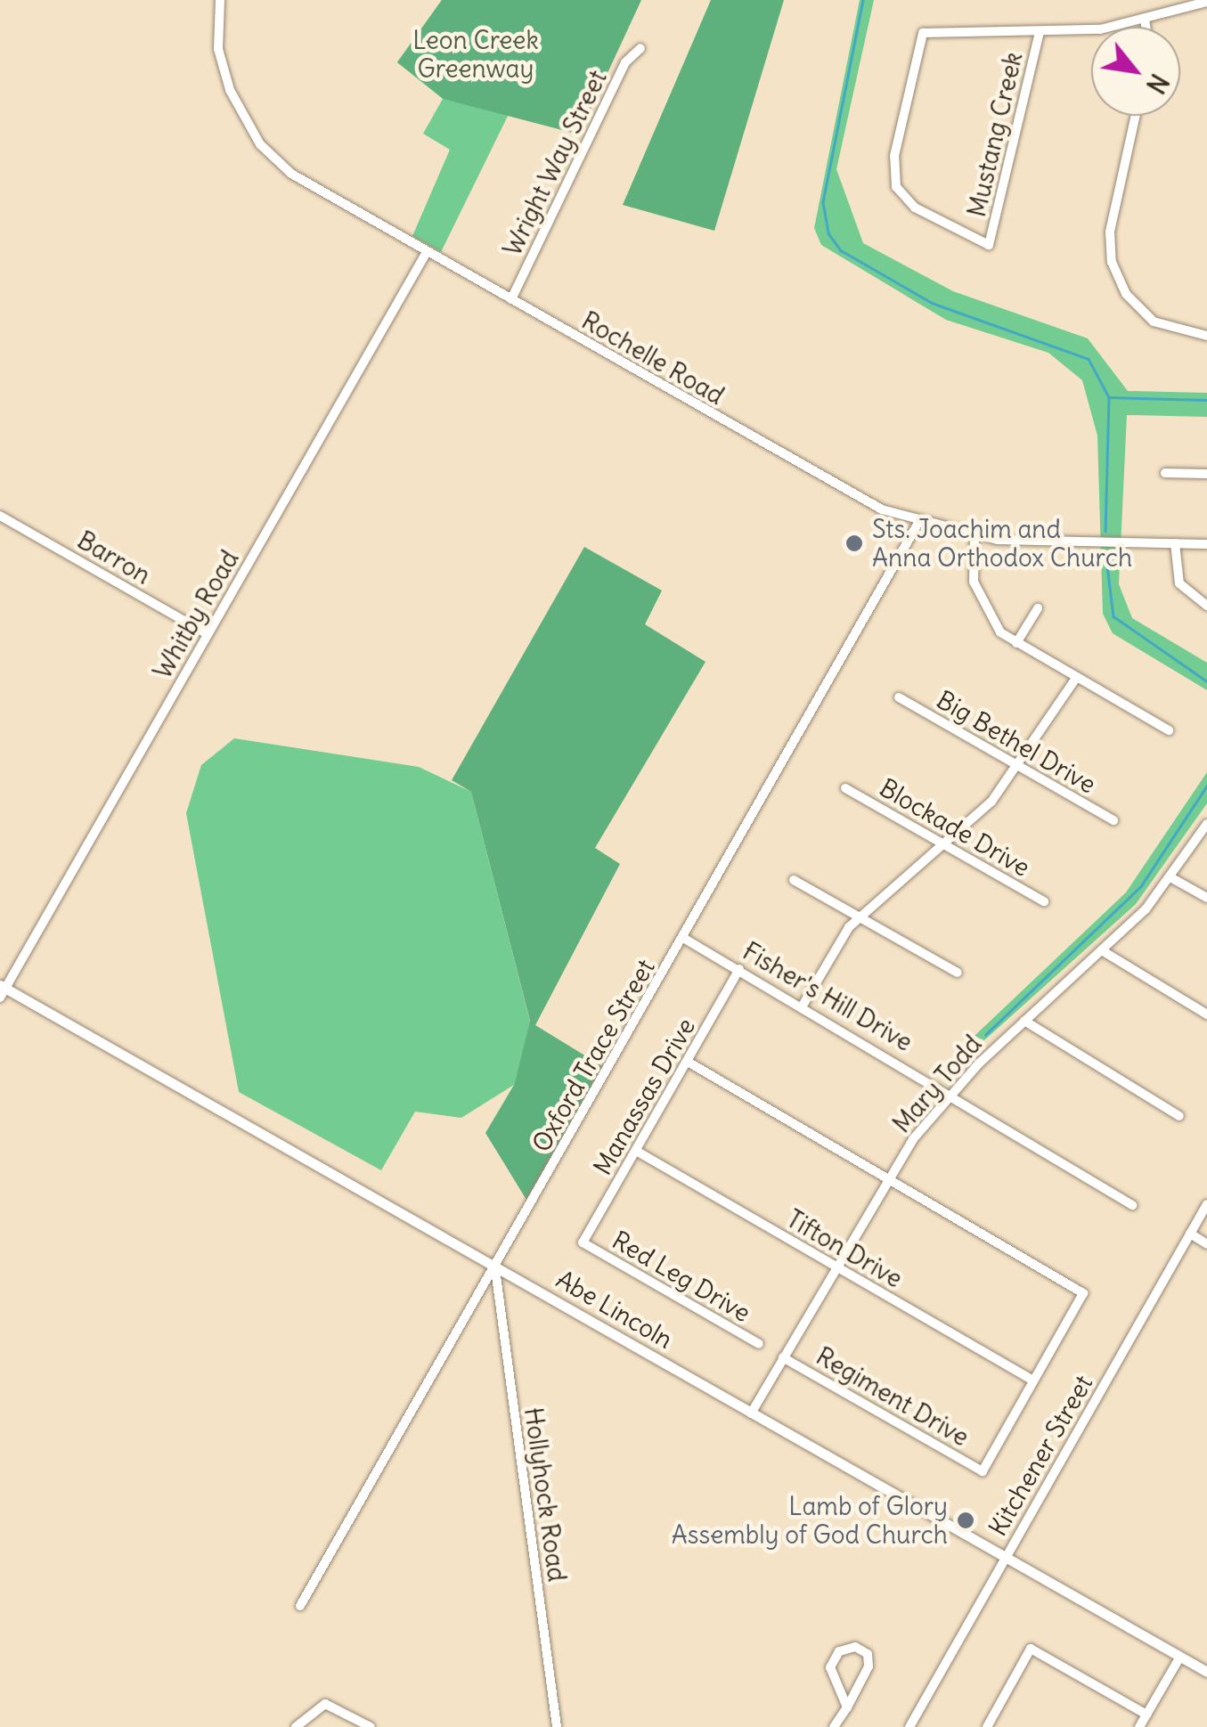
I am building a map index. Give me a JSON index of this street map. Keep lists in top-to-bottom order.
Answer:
{
  "streets": {
    "street": [
      "Mustang Creek",
      "Wright Way Street",
      "Rochelle Road",
      "Barron",
      "Whitby Road",
      "Big Bethel Drive",
      "Blockade Drive",
      "Fisher's Hill Drive",
      "Oxford Trace Street",
      "Mary Todd",
      "Manassas Drive",
      "Tifton Drive",
      "Red Leg Drive",
      "Abe Lincoln",
      "Regiment Drive",
      "Kitchener Street",
      "Hollyhock Road"
    ]
  },
  "crossings": [
    ["Wright Way Street", "Rochelle Road"],
    ["Rochelle Road", "Whitby Road"],
    ["Rochelle Road", "Oxford Trace Street"],
    ["Barron", "Whitby Road"],
    ["Whitby Road", "Abe Lincoln"],
    ["Fisher's Hill Drive", "Oxford Trace Street"],
    ["Fisher's Hill Drive", "Mary Todd"],
    ["Fisher's Hill Drive", "Manassas Drive"],
    ["Oxford Trace Street", "Abe Lincoln"],
    ["Oxford Trace Street", "Hollyhock Road"],
    ["Mary Todd", "Tifton Drive"],
    ["Mary Todd", "Abe Lincoln"],
    ["Mary Todd", "Regiment Drive"],
    ["Manassas Drive", "Tifton Drive"],
    ["Manassas Drive", "Red Leg Drive"],
    ["Tifton Drive", "Regiment Drive"],
    ["Abe Lincoln", "Kitchener Street"],
    ["Abe Lincoln", "Hollyhock Road"]
  ],
  "parks": ["Leon Creek Greenway"],
  "places": ["Sts. Joachim and Anna Orthodox Church", "Lamb of Glory Assembly of God Church"],
  "north": "bottom right"
}
